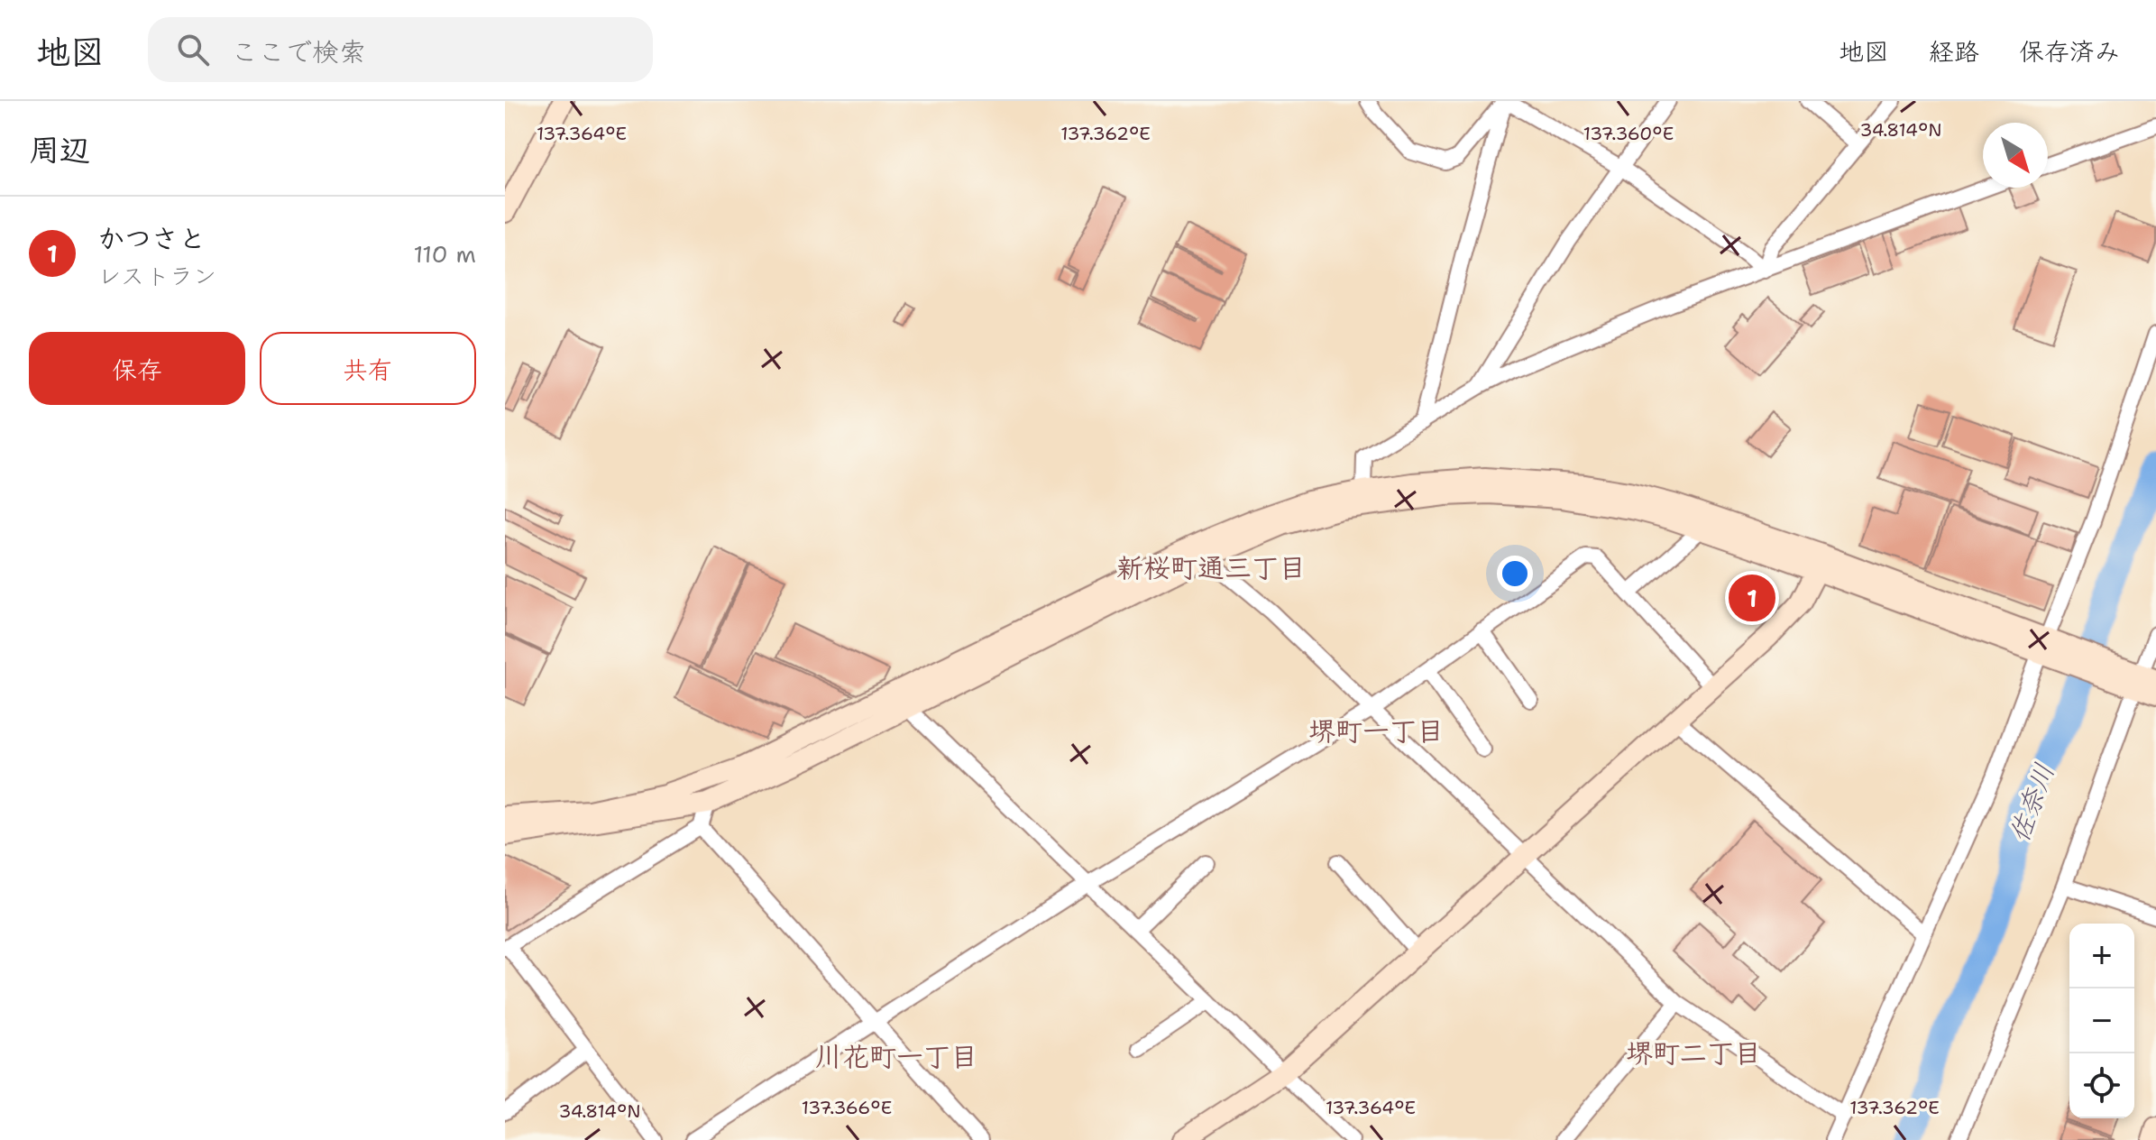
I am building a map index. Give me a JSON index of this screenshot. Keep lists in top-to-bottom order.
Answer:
{
  "districts": [
    "新桜町通三丁目",
    "堺町一丁目",
    "堺町二丁目",
    "川花町一丁目"
  ],
  "water": ["佐奈川"],
  "north": "bottom right",
  "page": {
    "header": "地図",
    "search": "ここで検索",
    "nav": ["地図", "経路", "保存済み"],
    "heading": "周辺",
    "list": [
      {
        "mark": "1",
        "name": "かつさと",
        "note": "レストラン",
        "value": "110 m"
      }
    ],
    "buttons": ["保存", "共有"],
    "pins": "1",
    "map_buttons": ["+", "−"]
  },
  "coordinates": [
    "34.814°N",
    "137.364°E",
    "137.362°E",
    "137.360°E",
    "137.366°E"
  ]
}
